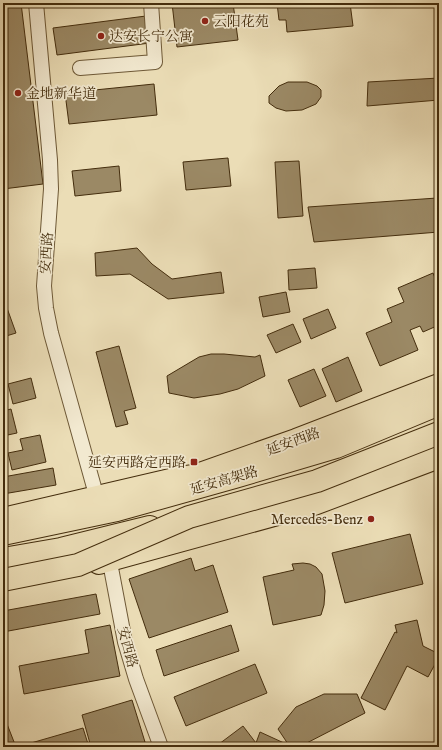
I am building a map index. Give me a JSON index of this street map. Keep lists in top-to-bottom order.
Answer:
{
  "streets": {
    "main road": ["延安西路", "延安高架路"],
    "street": ["安西路"]
  },
  "crossings": [
    ["安西路", "延安西路"]
  ],
  "places": {
    "other": [
      "云阳花苑",
      "达安长宁公寓",
      "金地新华道",
      "Mercedes-Benz"
    ],
    "transit": ["延安西路定西路"]
  }
}
